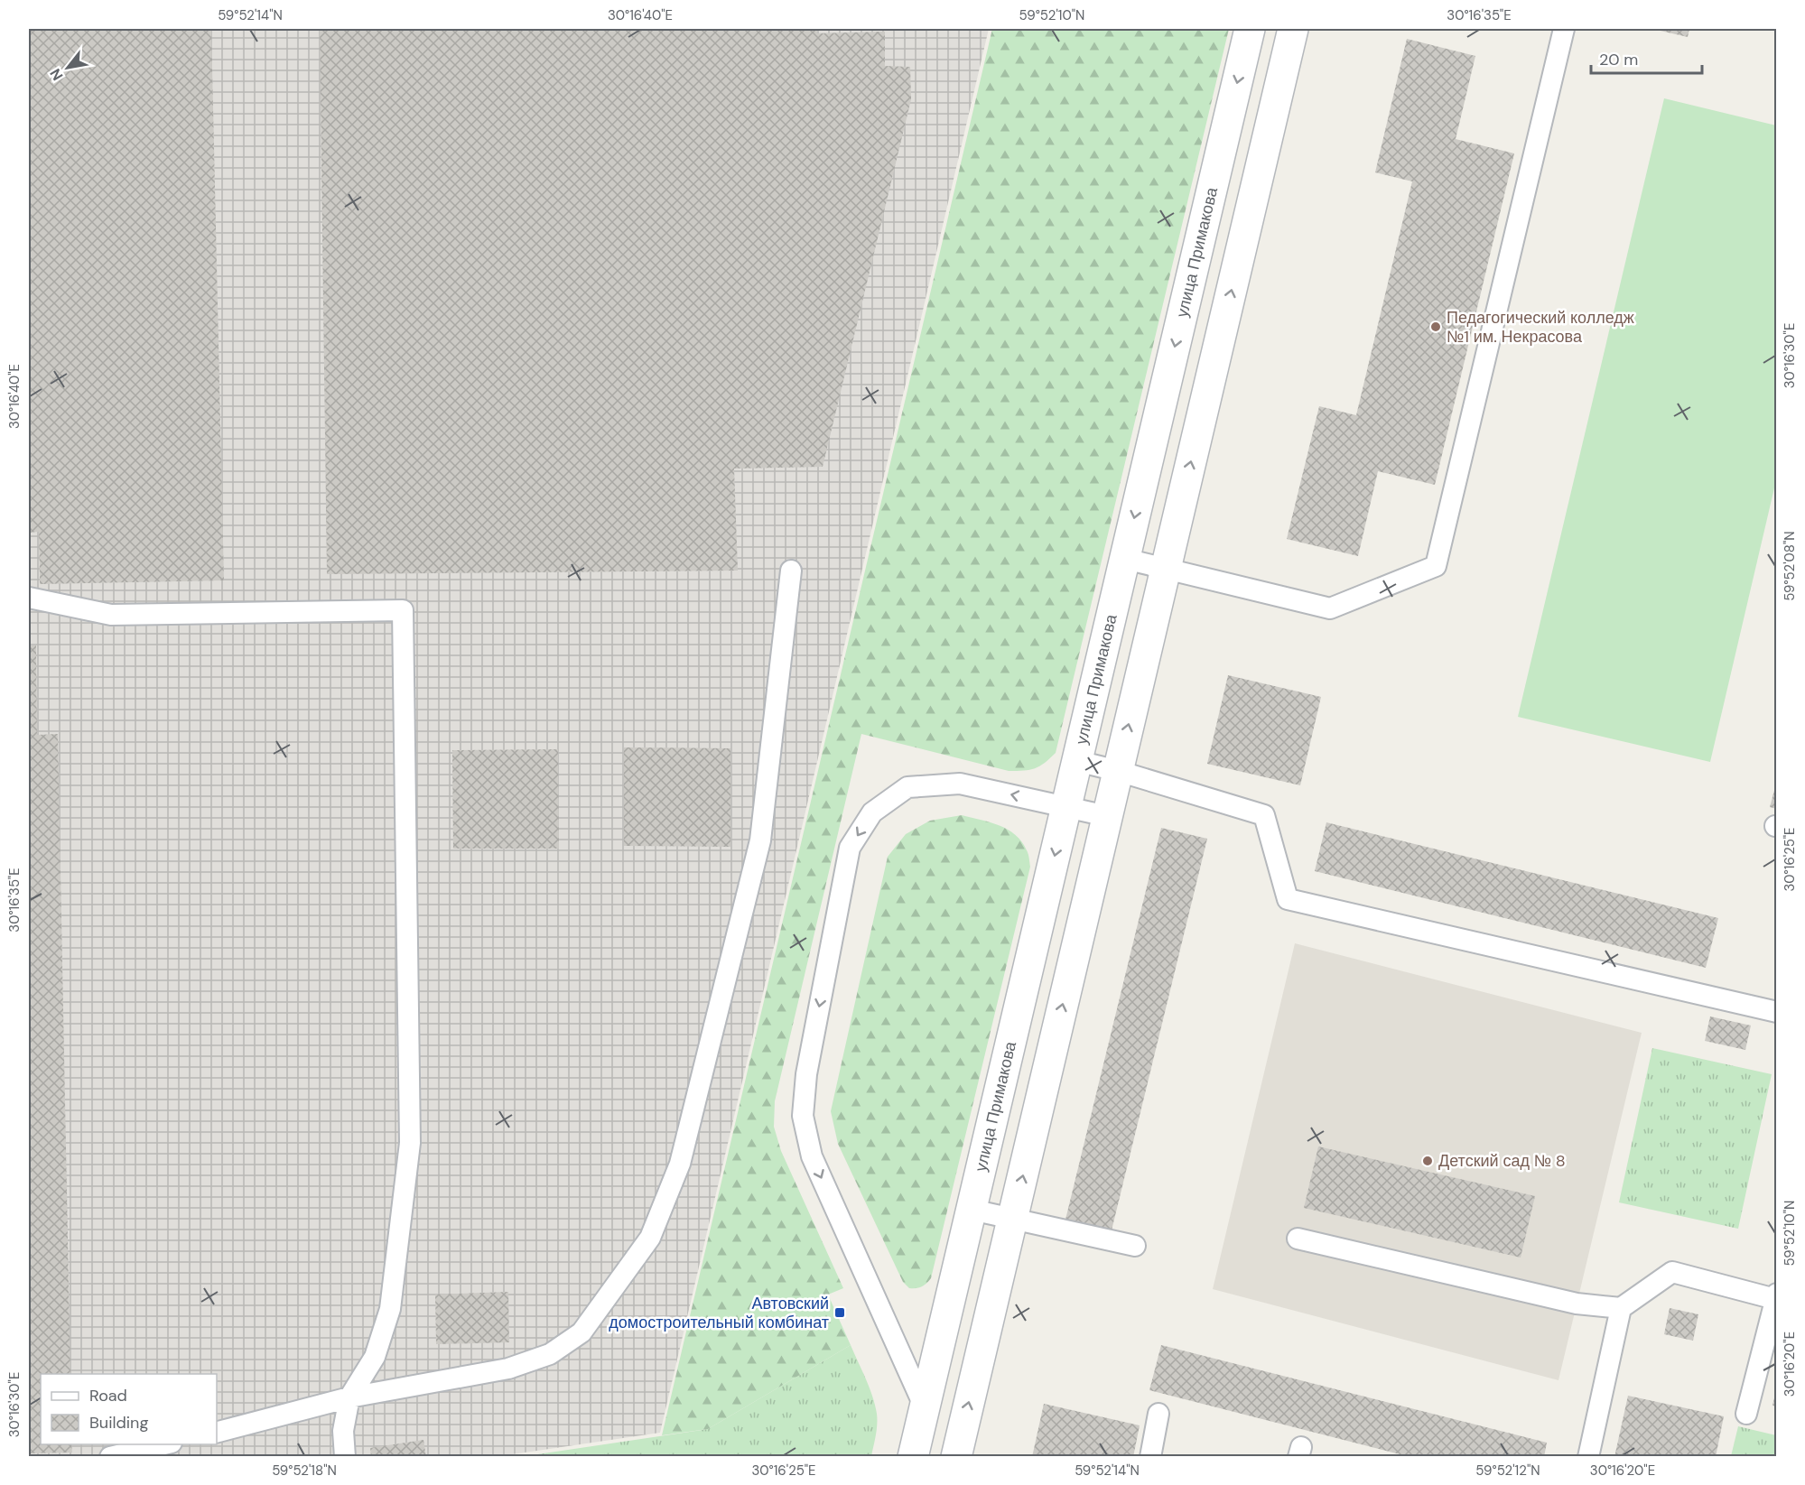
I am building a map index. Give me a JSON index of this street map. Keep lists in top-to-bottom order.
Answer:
{
  "streets": {
    "street": ["улица Примакова"]
  },
  "places": {
    "other": ["Педагогический колледж №1 им. Некрасова", "Детский сад № 8"],
    "transit": ["Автовский домостроительный комбинат"]
  },
  "legend": ["Road", "Building"],
  "scale_bar": "20 m",
  "north": "bottom left",
  "coordinates": [
    "59°52'14\"N",
    "30°16'40\"E",
    "59°52'10\"N",
    "30°16'35\"E",
    "30°16'30\"E",
    "59°52'08\"N",
    "30°16'25\"E",
    "30°16'20\"E",
    "59°52'18\"N",
    "59°52'12\"N"
  ]
}
